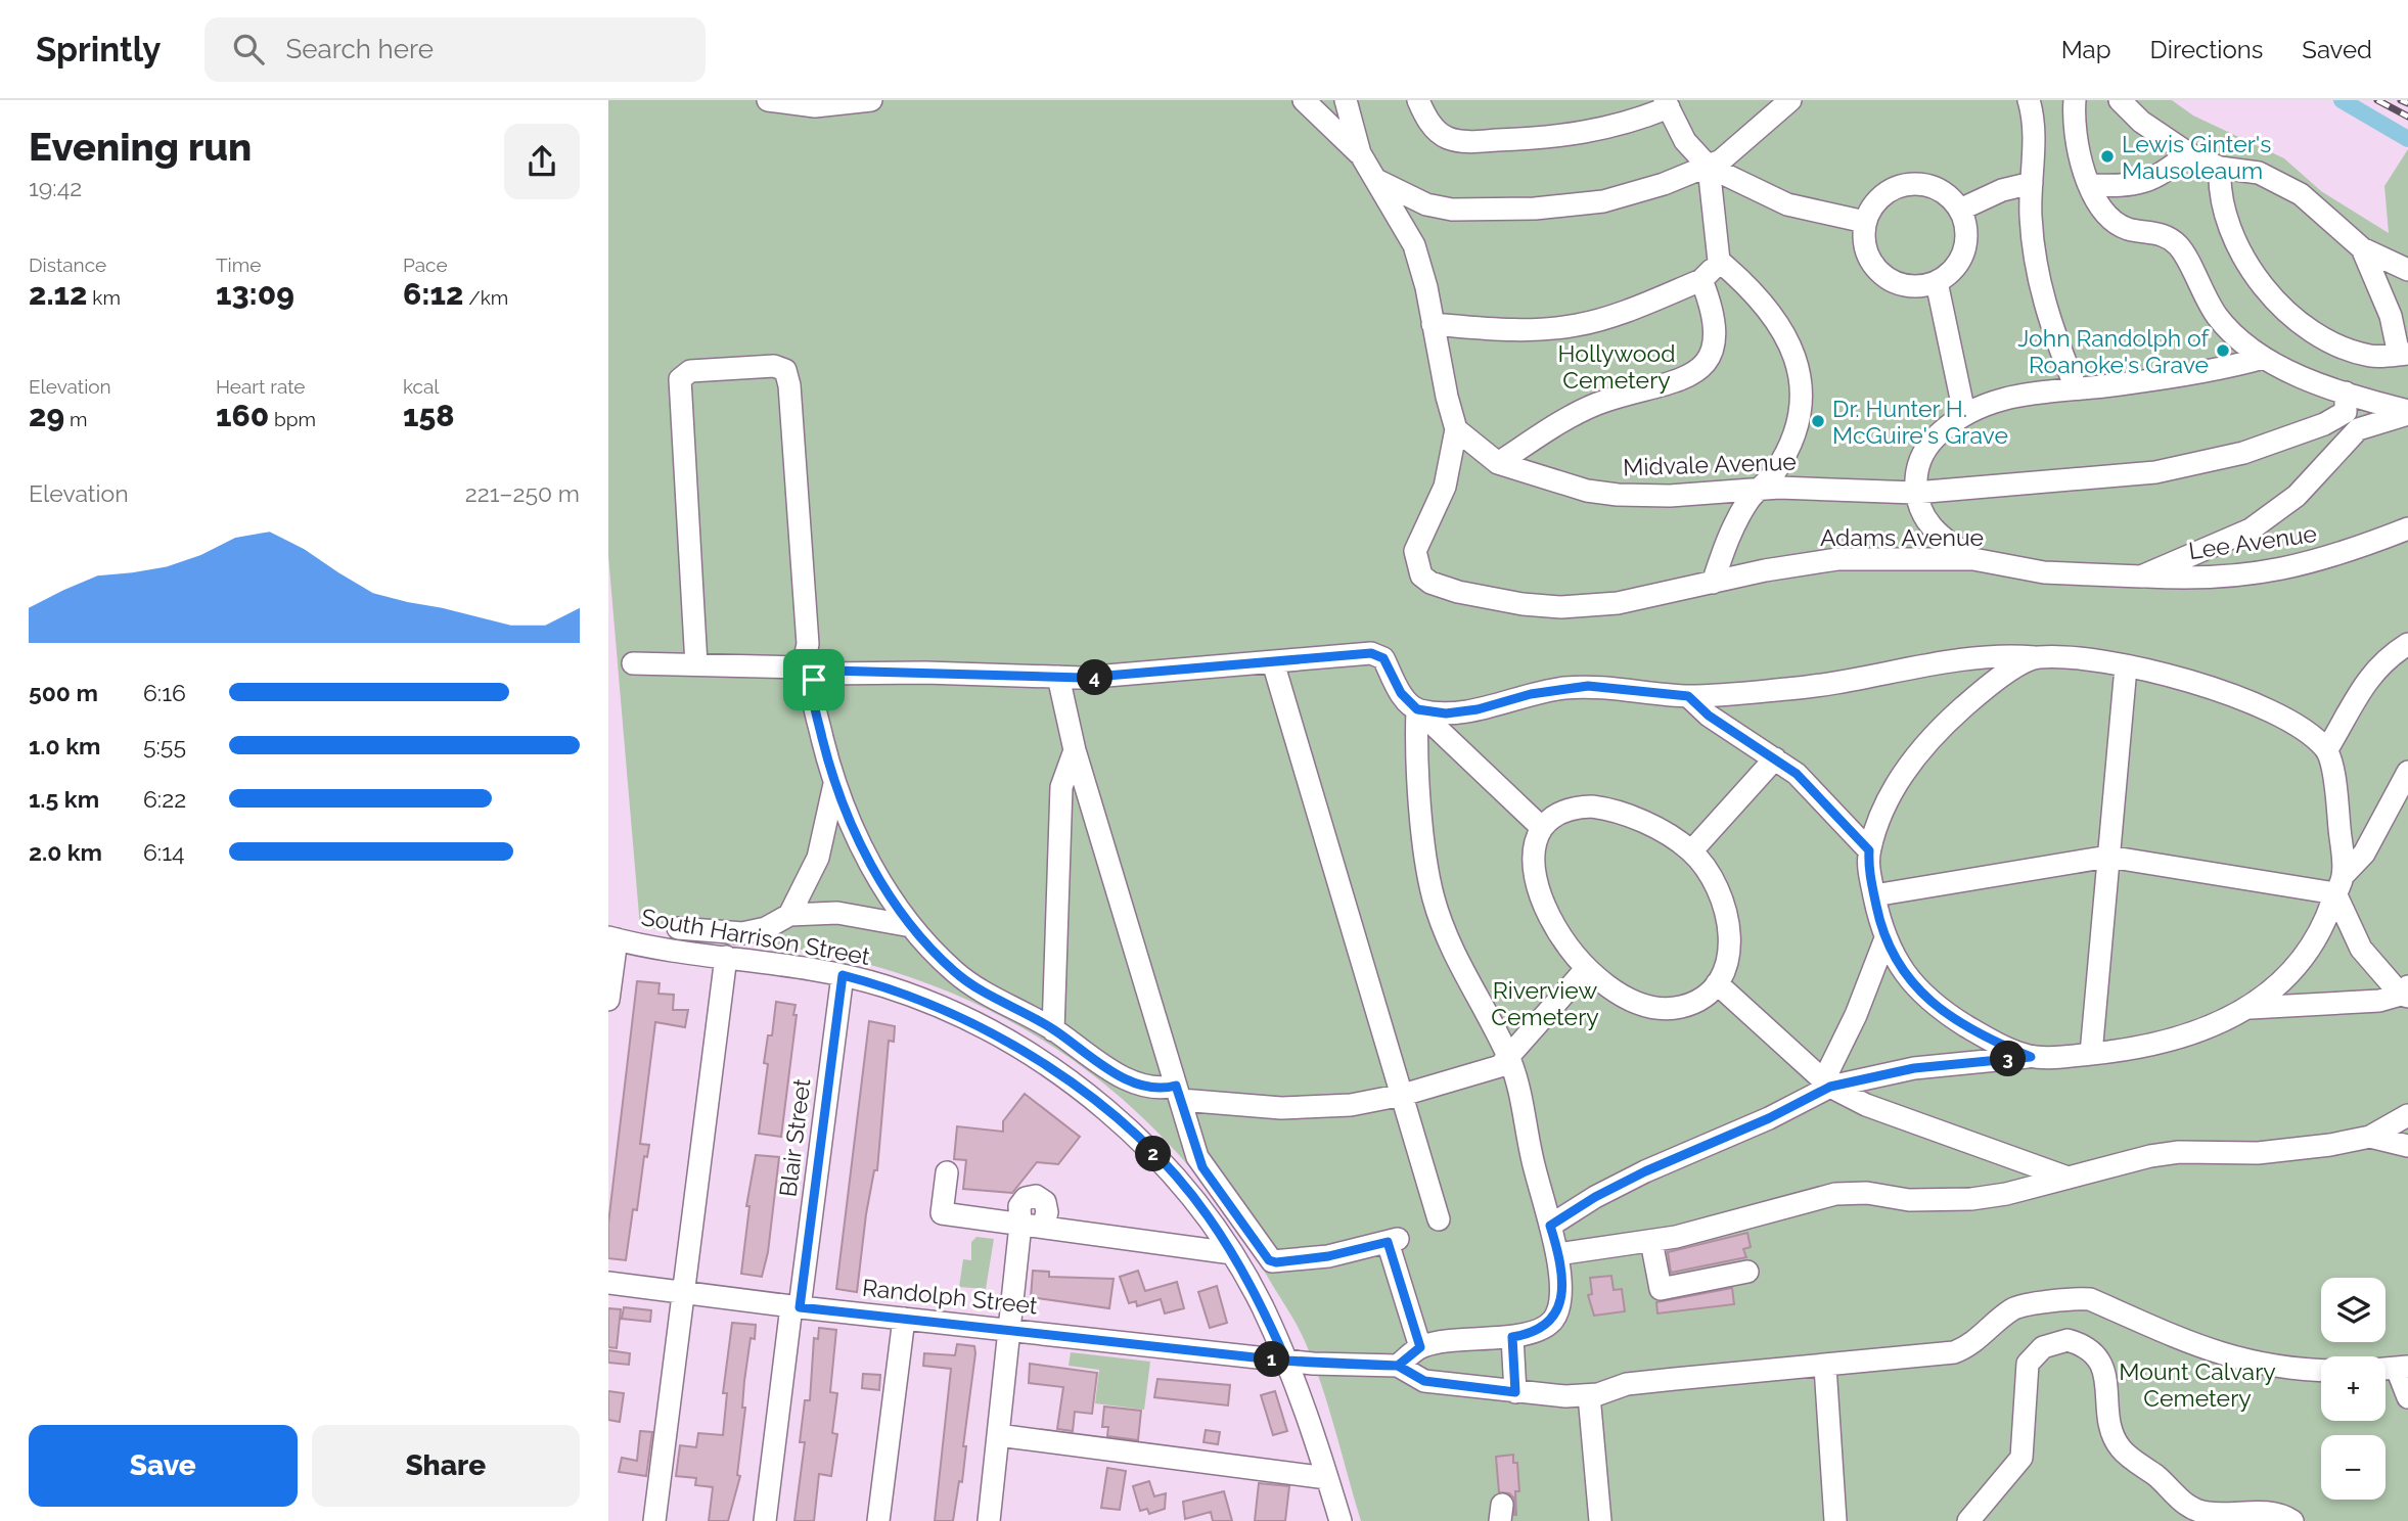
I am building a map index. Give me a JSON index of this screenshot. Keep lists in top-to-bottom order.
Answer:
{
  "streets": {
    "street": [
      "Midvale Avenue",
      "Adams Avenue",
      "Lee Avenue",
      "South Harrison Street",
      "Blair Street",
      "Randolph Street"
    ]
  },
  "crossings": [
    ["Midvale Avenue", "Adams Avenue"],
    ["Adams Avenue", "Lee Avenue"],
    ["South Harrison Street", "Blair Street"],
    ["South Harrison Street", "Randolph Street"],
    ["Blair Street", "Randolph Street"]
  ],
  "parks": ["Hollywood Cemetery", "Riverview Cemetery", "Mount Calvary Cemetery"],
  "places": ["Lewis Ginter's Mausoleaum", "John Randolph of Roanoke's Grave", "Dr. Hunter H. McGuire's Grave"],
  "page": {
    "header": "Sprintly",
    "search": "Search here",
    "nav": ["Map", "Directions", "Saved"],
    "heading": ["Evening run", "19:42"],
    "stats": [
      ["Distance", "2.12 km"],
      ["Time", "13:09"],
      ["Pace", "6:12 /km"],
      ["Elevation", "29 m"],
      ["Heart rate", "160 bpm"],
      ["kcal", "158"]
    ],
    "chart": ["Elevation", "221–250 m"],
    "pins": [
      "4",
      "3",
      "2",
      "1"
    ],
    "list": [
      {
        "name": "500 m",
        "note": "6:16"
      },
      {
        "name": "1.0 km",
        "note": "5:55"
      },
      {
        "name": "1.5 km",
        "note": "6:22"
      },
      {
        "name": "2.0 km",
        "note": "6:14"
      }
    ],
    "map_buttons": ["+", "−"],
    "buttons": ["Save", "Share"]
  }
}
